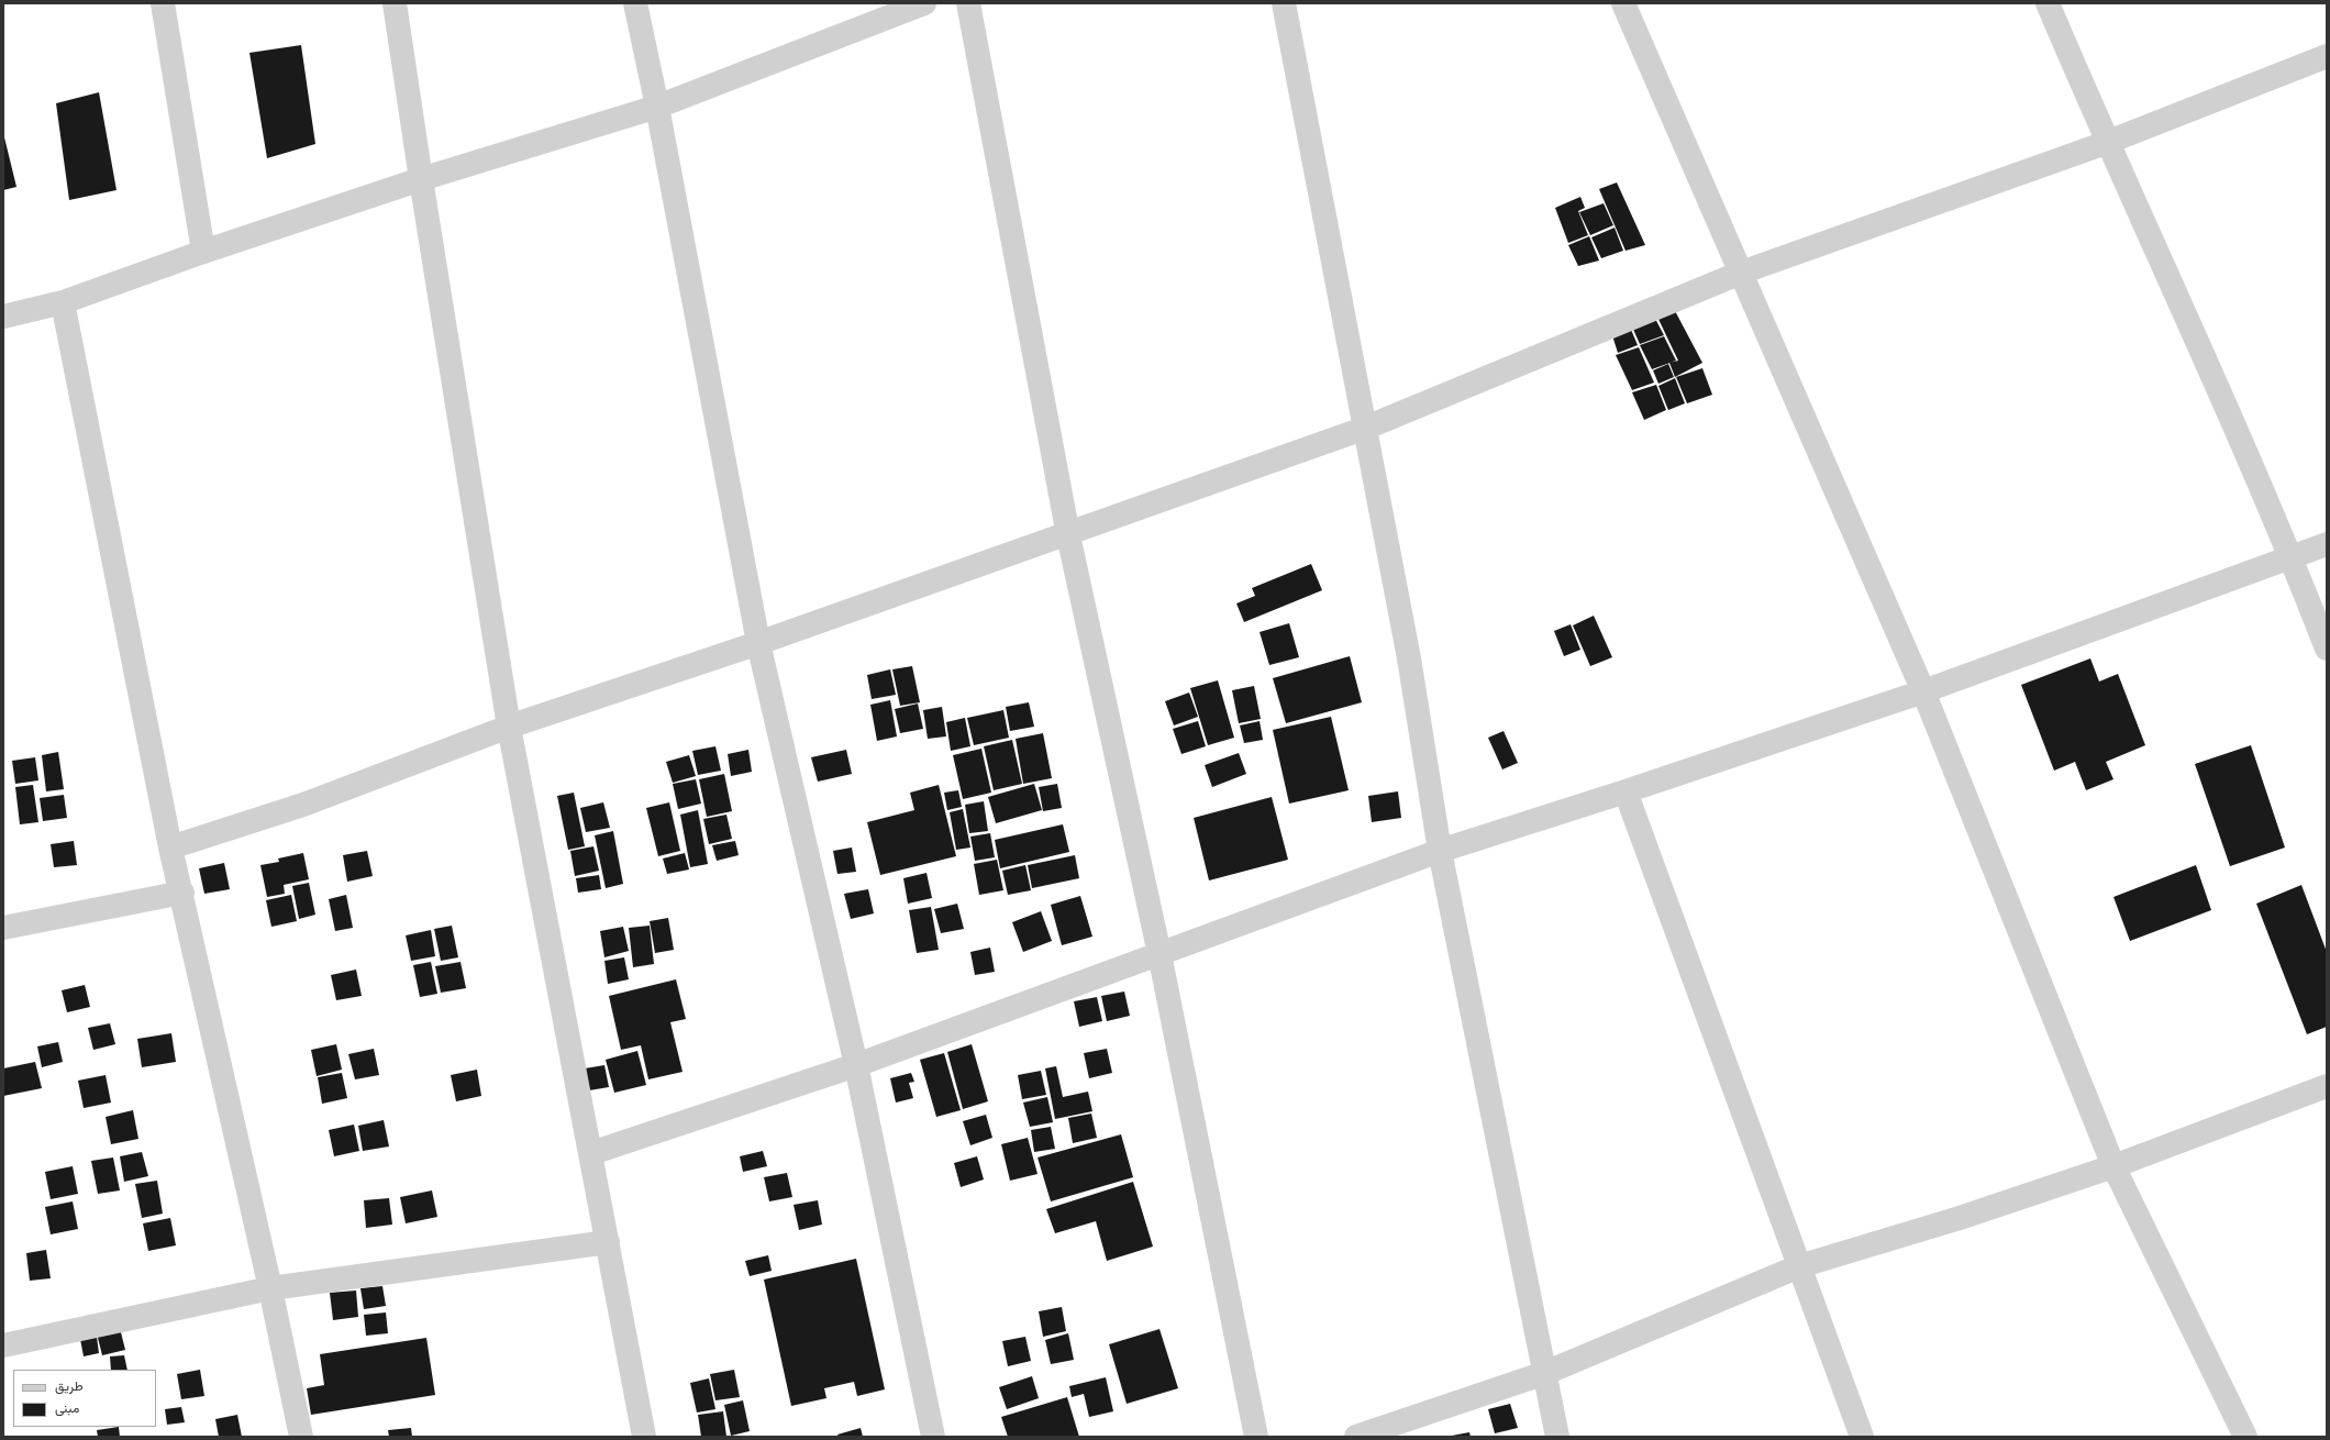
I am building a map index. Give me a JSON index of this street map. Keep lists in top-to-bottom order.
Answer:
{
  "legend": ["طريق", "مبنى"]
}
